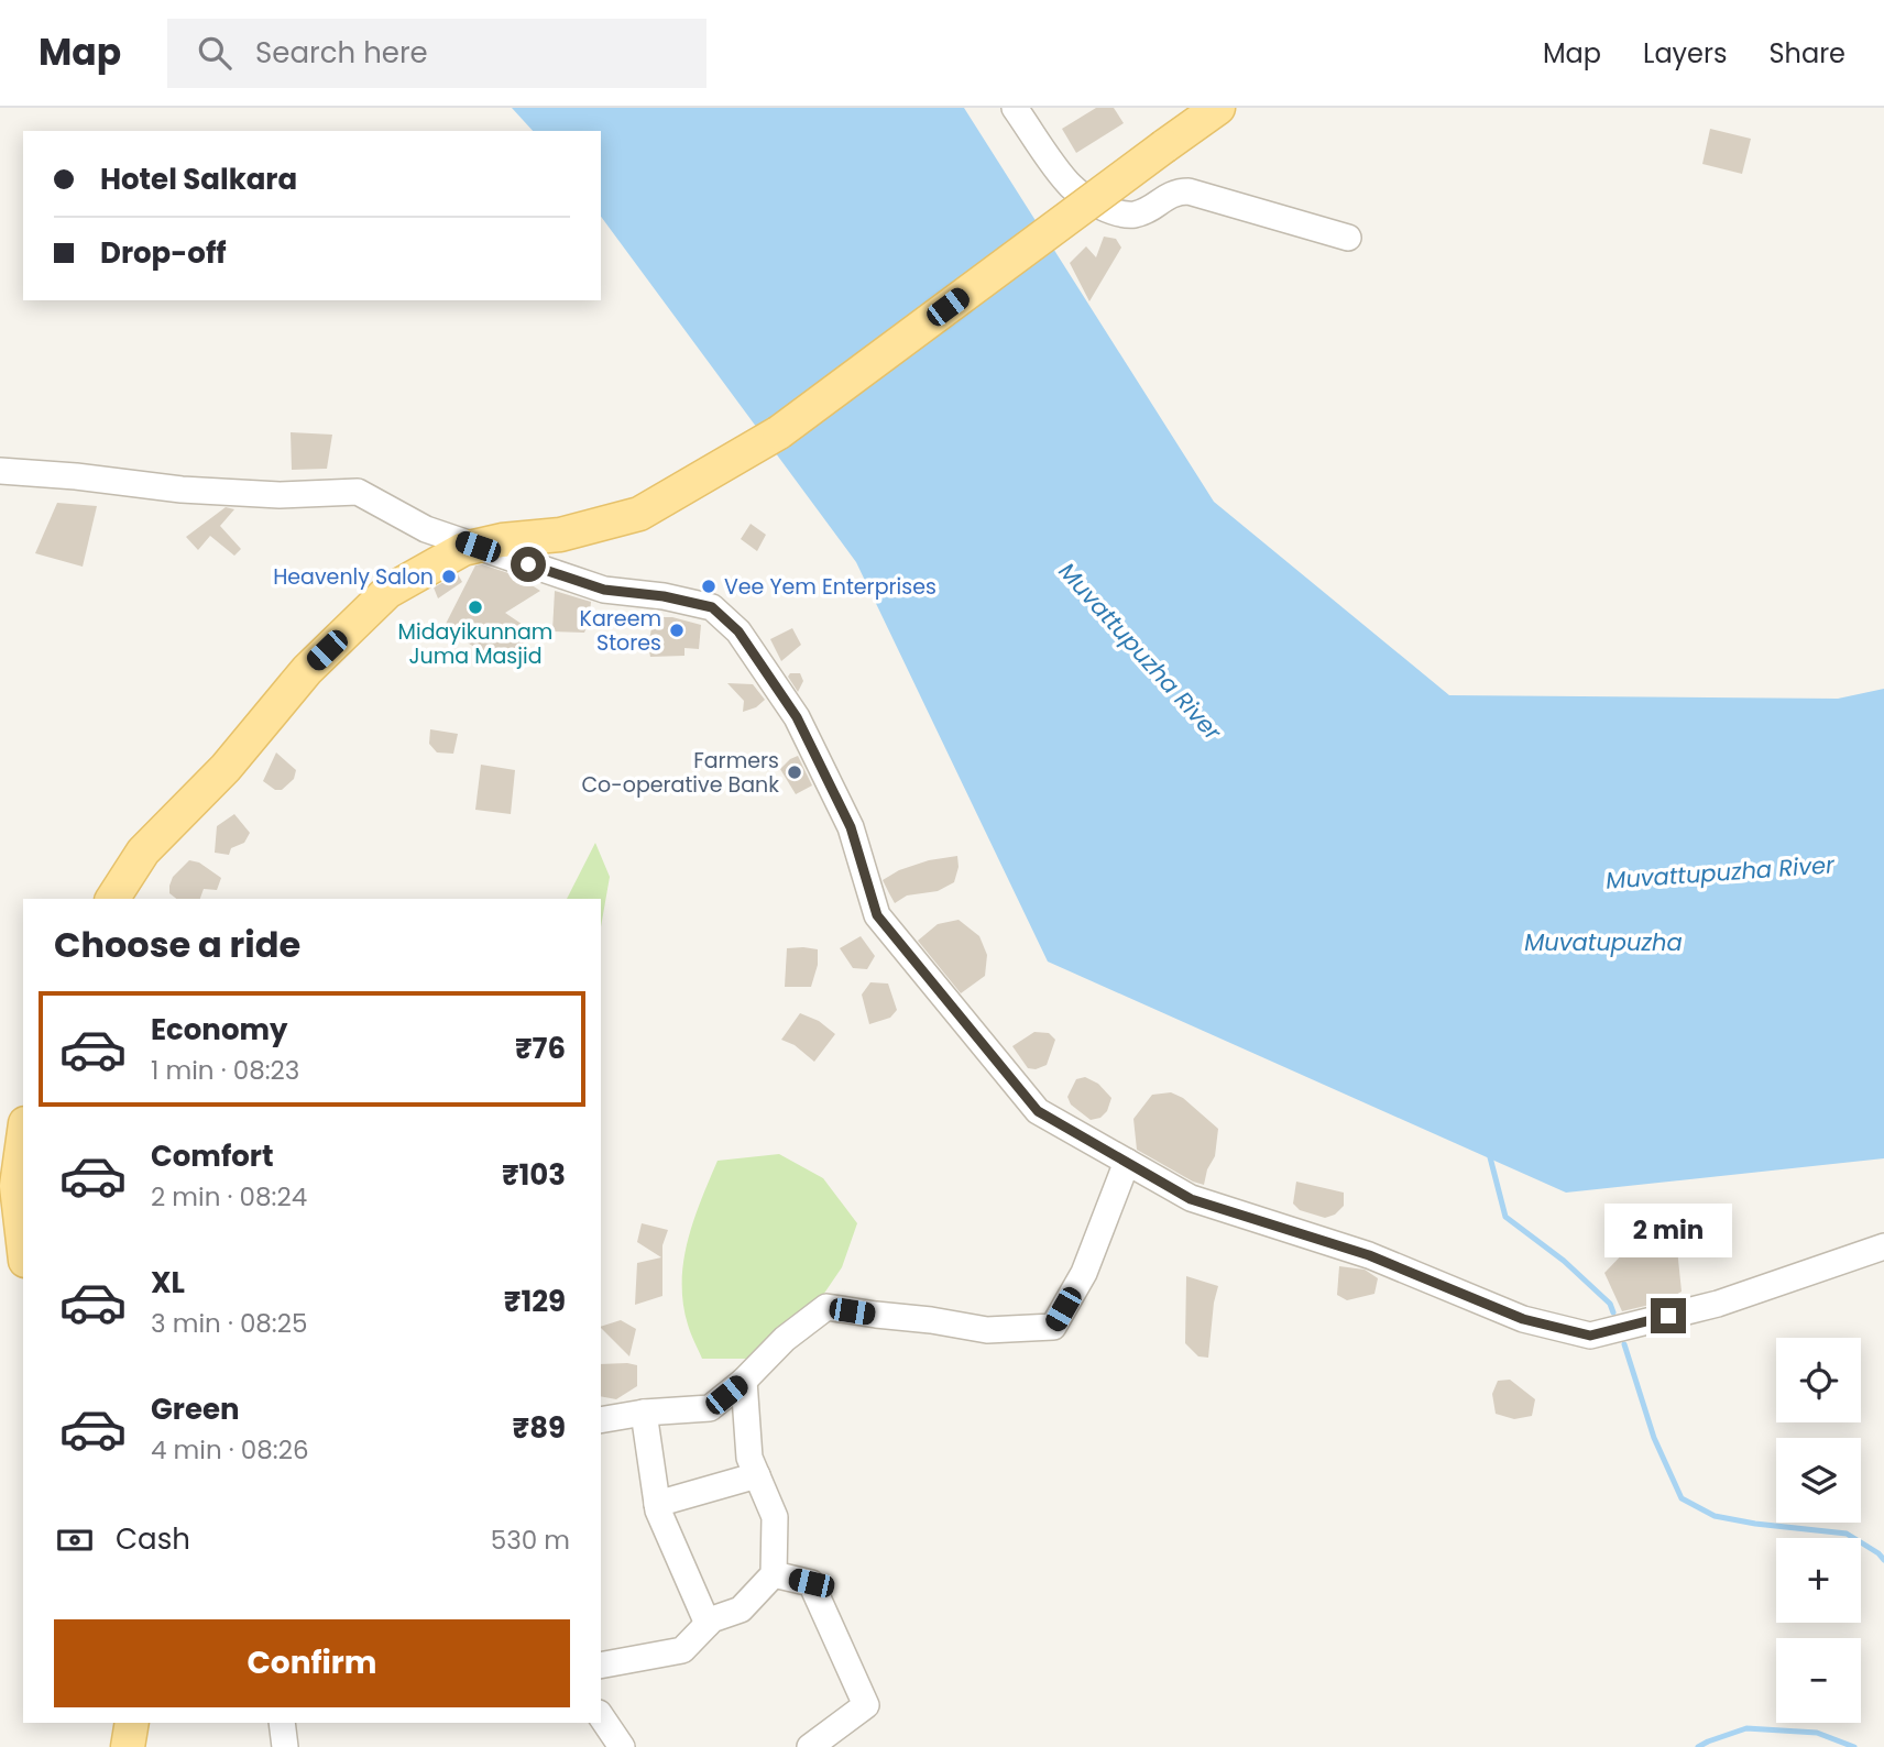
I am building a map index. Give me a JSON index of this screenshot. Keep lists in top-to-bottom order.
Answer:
{
  "water": ["Muvattupuzha River", "Muvatupuzha"],
  "places": [
    "Heavenly Salon",
    "Vee Yem Enterprises",
    "Midayikunnam Juma Masjid",
    "Kareem Stores",
    "Farmers Co-operative Bank"
  ],
  "page": {
    "header": "Map",
    "search": "Search here",
    "nav": ["Map", "Layers", "Share"],
    "banner": ["Hotel Salkara", "Drop-off"],
    "heading": "Choose a ride",
    "list": [
      {
        "name": "Economy",
        "note": "1 min · 08:23",
        "value": "₹76"
      },
      {
        "name": "Comfort",
        "note": "2 min · 08:24",
        "value": "₹103"
      },
      {
        "name": "XL",
        "note": "3 min · 08:25",
        "value": "₹129"
      },
      {
        "name": "Green",
        "note": "4 min · 08:26",
        "value": "₹89"
      }
    ],
    "bubble": "2 min",
    "map_buttons": ["+", "−"],
    "pay": ["Cash", "530 m"],
    "buttons": "Confirm"
  }
}
